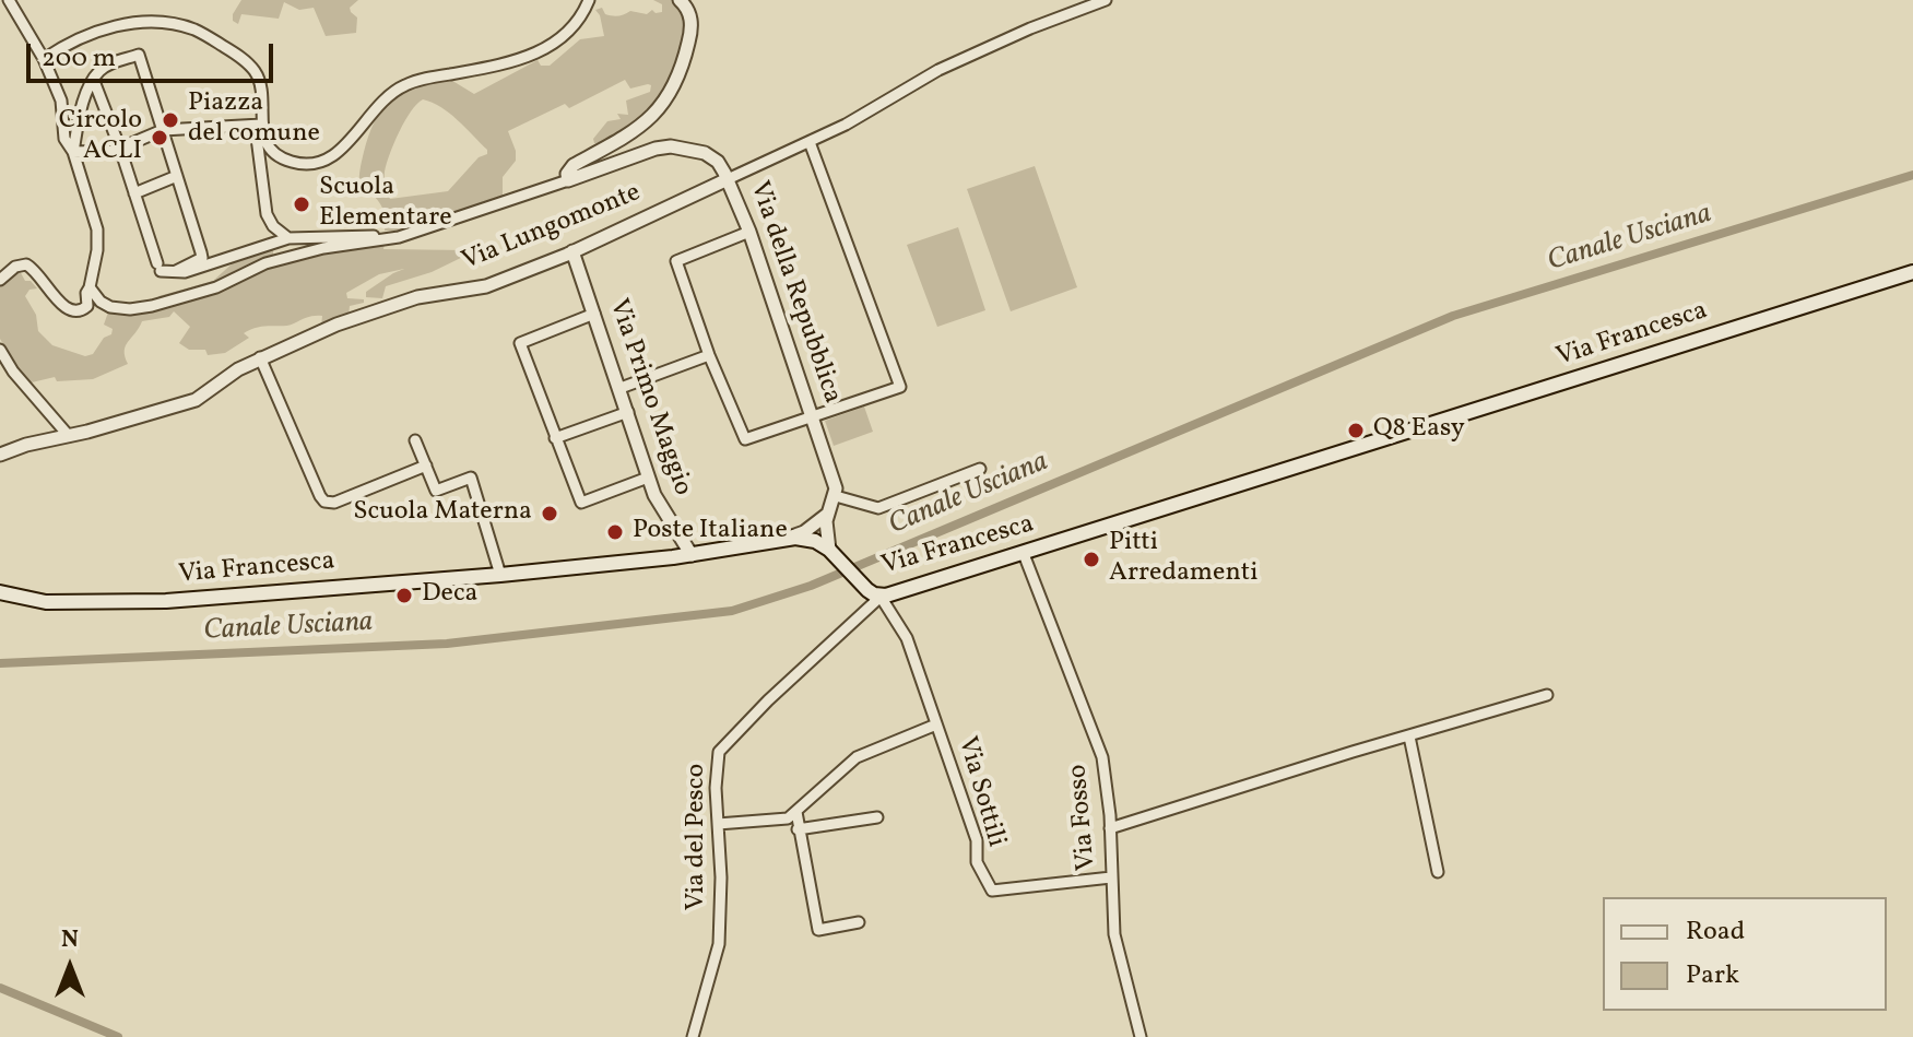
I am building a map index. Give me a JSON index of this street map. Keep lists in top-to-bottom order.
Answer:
{
  "streets": {
    "main road": ["Via Francesca"],
    "street": [
      "Via Lungomonte",
      "Via della Repubblica",
      "Via Primo Maggio",
      "Via Sottili",
      "Via Fosso",
      "Via del Pesco"
    ]
  },
  "crossings": [
    ["Via Lungomonte", "Via della Repubblica"],
    ["Via Lungomonte", "Via Primo Maggio"],
    ["Via Francesca", "Via Primo Maggio"],
    ["Via Francesca", "Via Sottili"],
    ["Via Francesca", "Via Fosso"],
    ["Via Francesca", "Via del Pesco"],
    ["Via Sottili", "Via Fosso"],
    ["Via Sottili", "Via del Pesco"]
  ],
  "water": ["Canale Usciana"],
  "places": [
    "Piazza del comune",
    "Circolo ACLI",
    "Scuola Elementare",
    "Q8 Easy",
    "Scuola Materna",
    "Poste Italiane",
    "Pitti Arredamenti",
    "Deca"
  ],
  "legend": ["Road", "Park"],
  "scale_bar": "200 m",
  "north": "top"
}
